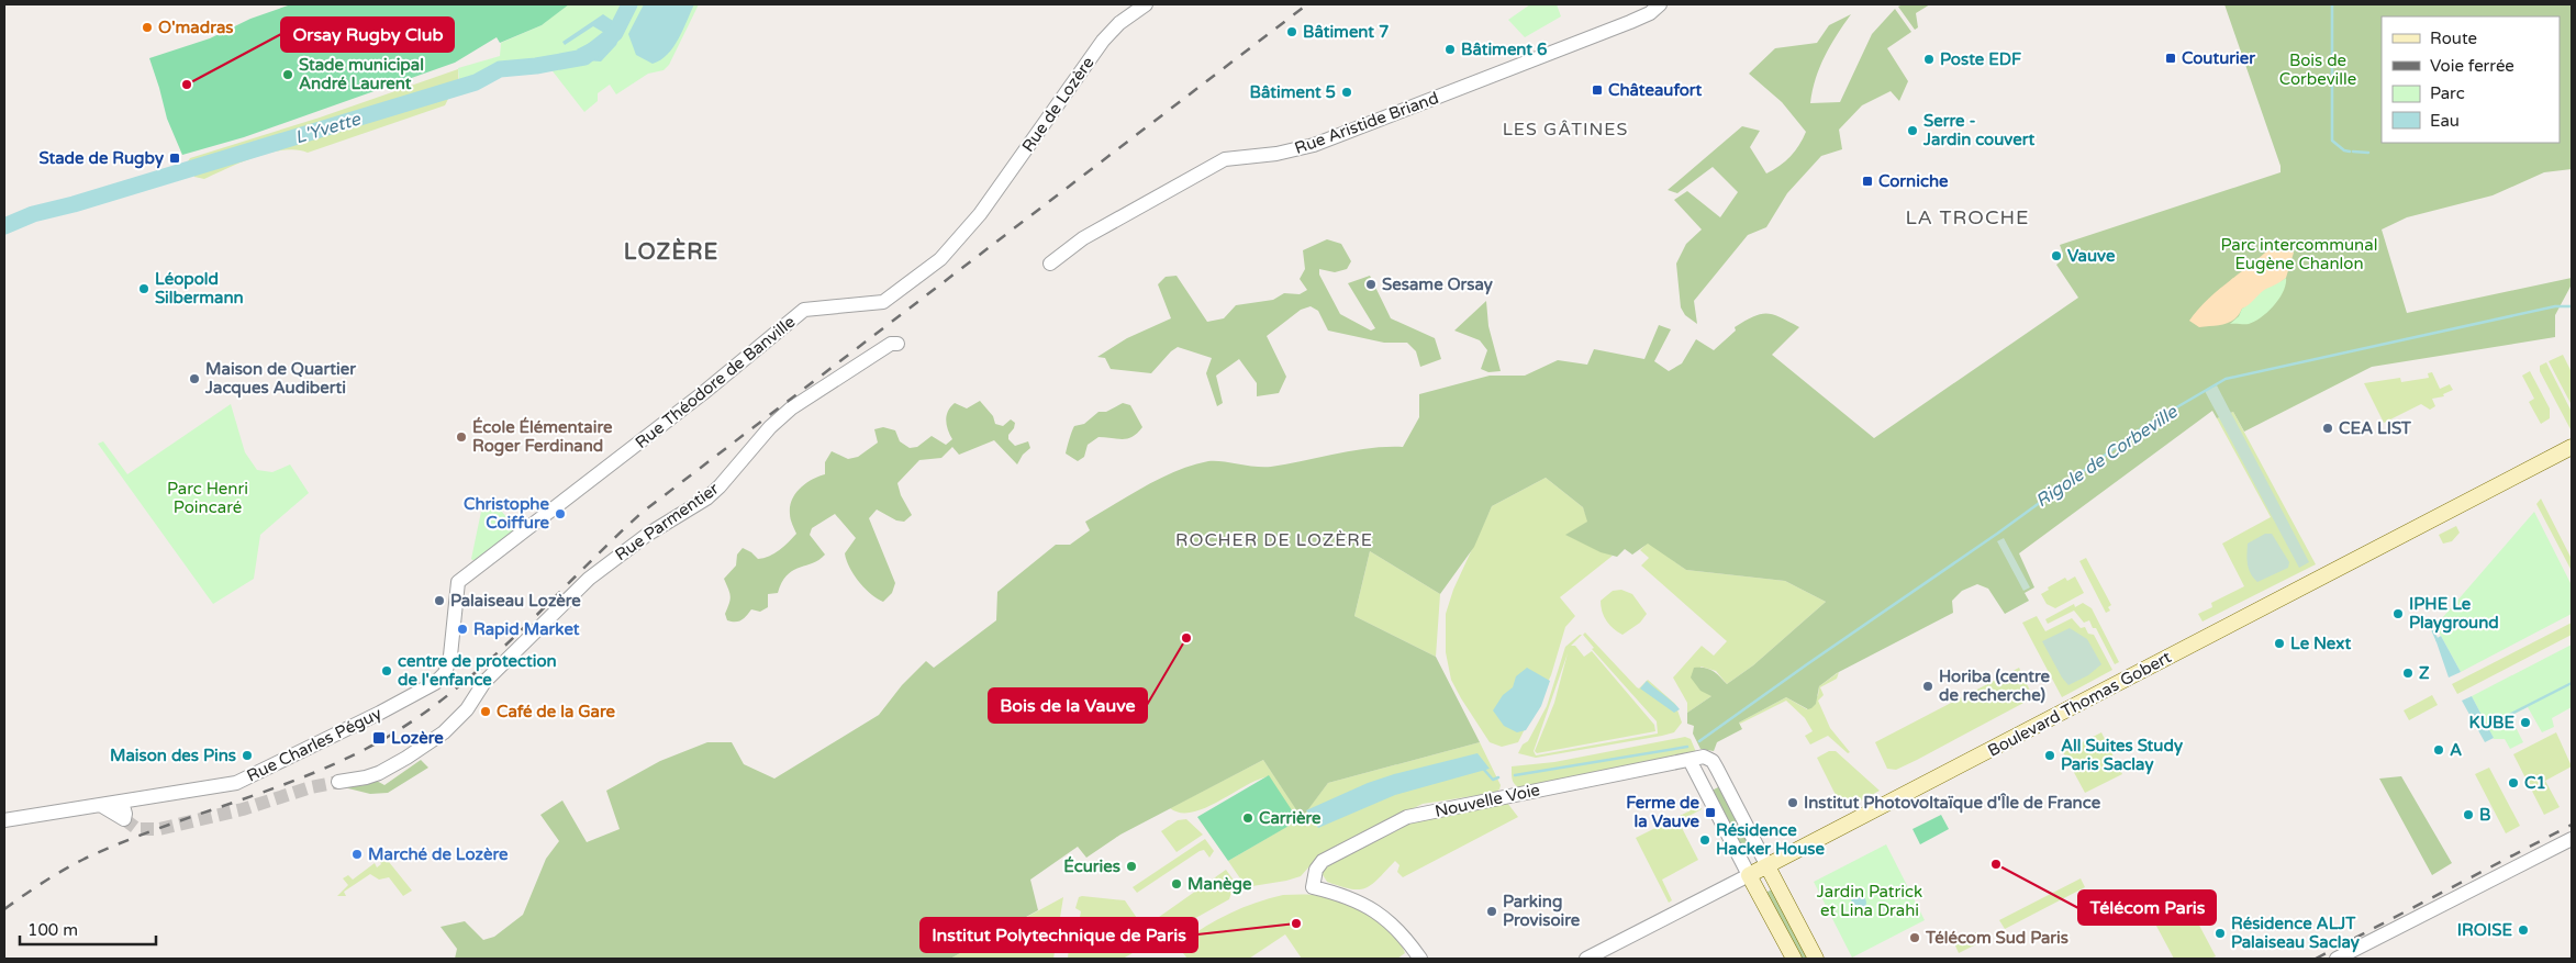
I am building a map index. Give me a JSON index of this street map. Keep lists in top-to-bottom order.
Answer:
{
  "streets": {
    "main road": ["Boulevard Thomas Gobert"],
    "street": [
      "Rue de Lozère",
      "Rue Aristide Briand",
      "Rue Théodore de Banville",
      "Rue Parmentier",
      "Rue Charles Péguy",
      "Nouvelle Voie"
    ]
  },
  "crossings": [
    ["Rue de Lozère", "Rue Théodore de Banville"],
    ["Rue Théodore de Banville", "Rue Charles Péguy"]
  ],
  "districts": [
    "LES GÂTINES",
    "LA TROCHE",
    "LOZÈRE",
    "ROCHER DE LOZÈRE"
  ],
  "water": ["L'Yvette", "Rigole de Corbeville"],
  "parks": [
    "Bois de Corbeville",
    "Parc intercommunal Eugène Chanlon",
    "Parc Henri Poincaré",
    "Jardin Patrick et Lina Drahi"
  ],
  "places": {
    "other": [
      "O'madras",
      "Bâtiment 7",
      "Bâtiment 6",
      "Poste EDF",
      "Stade municipal André Laurent",
      "Orsay Rugby Club",
      "Bâtiment 5",
      "Serre - Jardin couvert",
      "Vauve",
      "Sesame Orsay",
      "Léopold Silbermann",
      "Maison de Quartier Jacques Audiberti",
      "CEA LIST",
      "École Élémentaire Roger Ferdinand",
      "Christophe Coiffure",
      "Palaiseau Lozère",
      "IPHE Le Playground",
      "Rapid Market",
      "Bois de la Vauve",
      "Le Next",
      "centre de protection de l'enfance",
      "Z",
      "Horiba (centre de recherche)",
      "Café de la Gare",
      "KUBE",
      "A",
      "Maison des Pins",
      "All Suites Study Paris Saclay",
      "C1",
      "Institut Photovoltaïque d'Île de France",
      "B",
      "Carrière",
      "Résidence Hacker House",
      "Marché de Lozère",
      "Télécom Paris",
      "Écuries",
      "Manège",
      "Parking Provisoire",
      "Institut Polytechnique de Paris",
      "IROISE",
      "Résidence ALJT Palaiseau Saclay",
      "Télécom Sud Paris"
    ],
    "transit": [
      "Couturier",
      "Châteaufort",
      "Stade de Rugby",
      "Corniche",
      "Lozère",
      "Ferme de la Vauve"
    ]
  },
  "legend": [
    "Route",
    "Voie ferrée",
    "Parc",
    "Eau"
  ],
  "scale_bar": "100 m"
}
